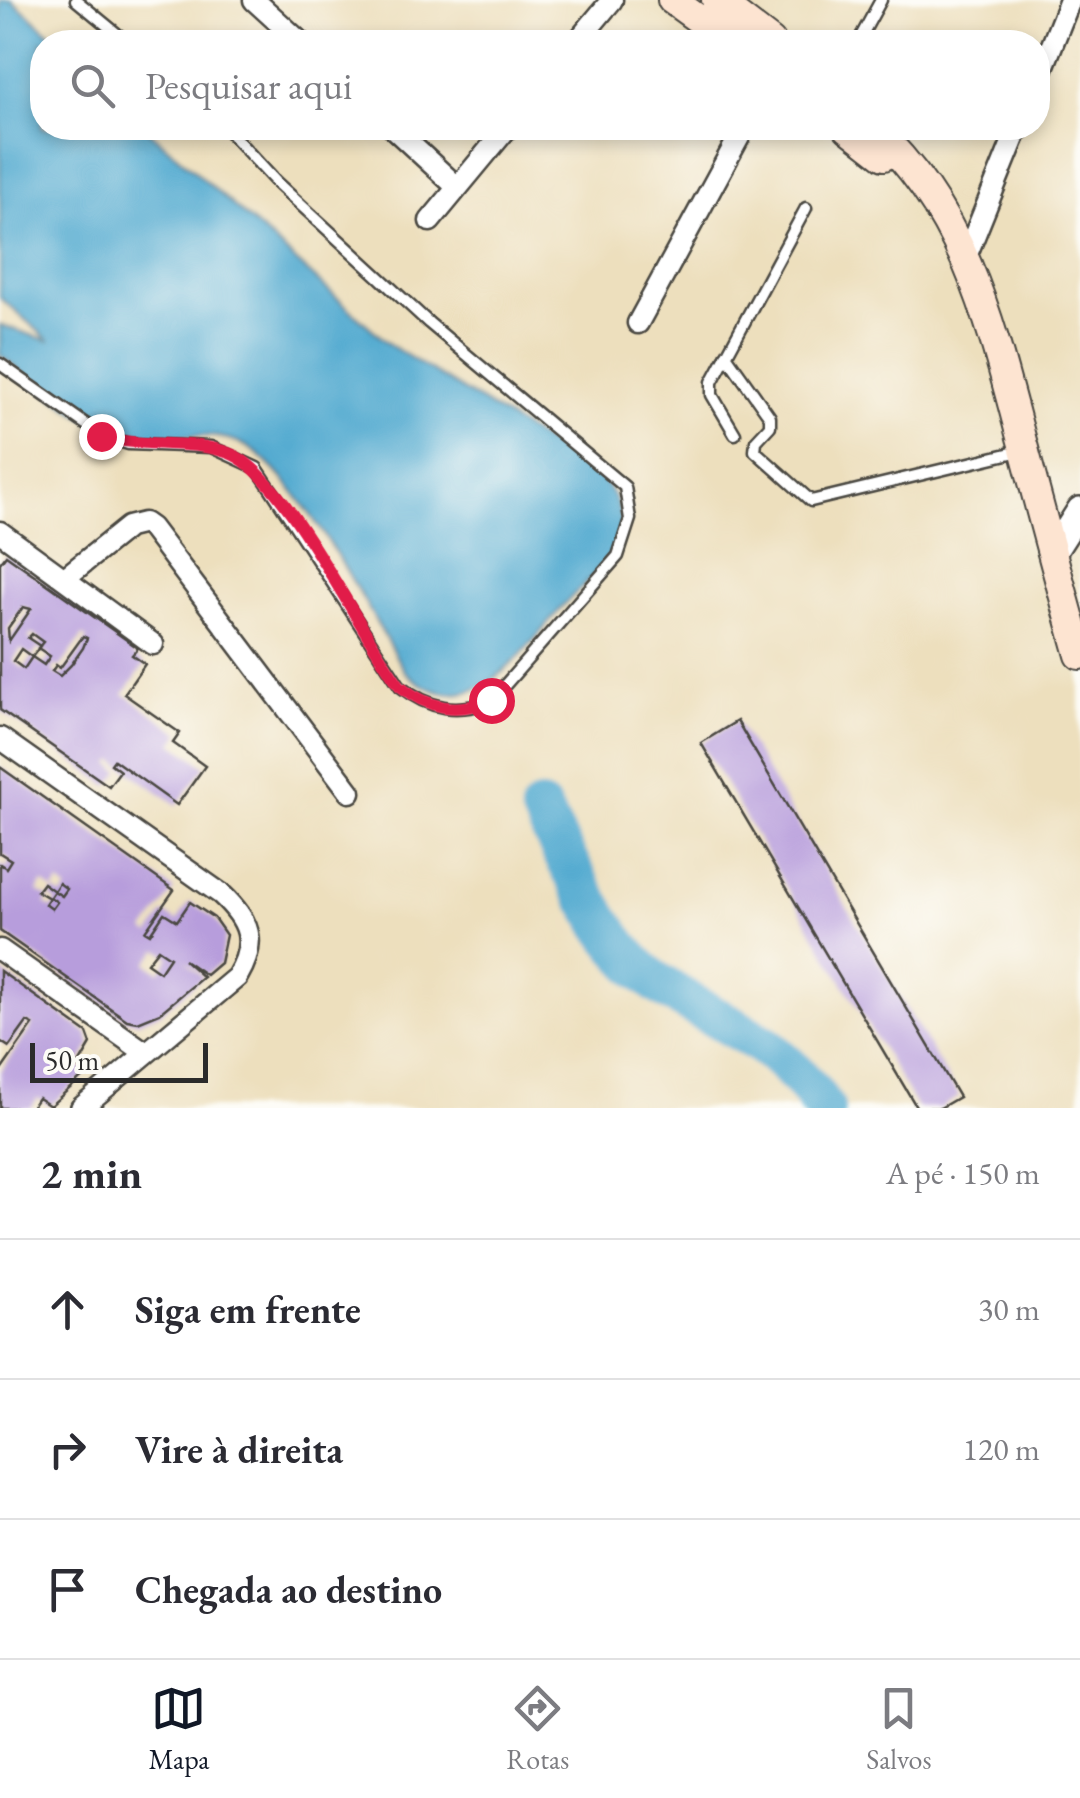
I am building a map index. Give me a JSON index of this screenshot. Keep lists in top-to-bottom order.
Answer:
{
  "scale_bar": "50 m",
  "page": {
    "search": "Pesquisar aqui",
    "scale": "50 m",
    "heading": ["2 min", "A pé · 150 m"],
    "list": [
      ["Siga em frente", "30 m"],
      ["Vire à direita", "120 m"],
      "Chegada ao destino"
    ],
    "nav": ["Mapa", "Rotas", "Salvos"]
  }
}
